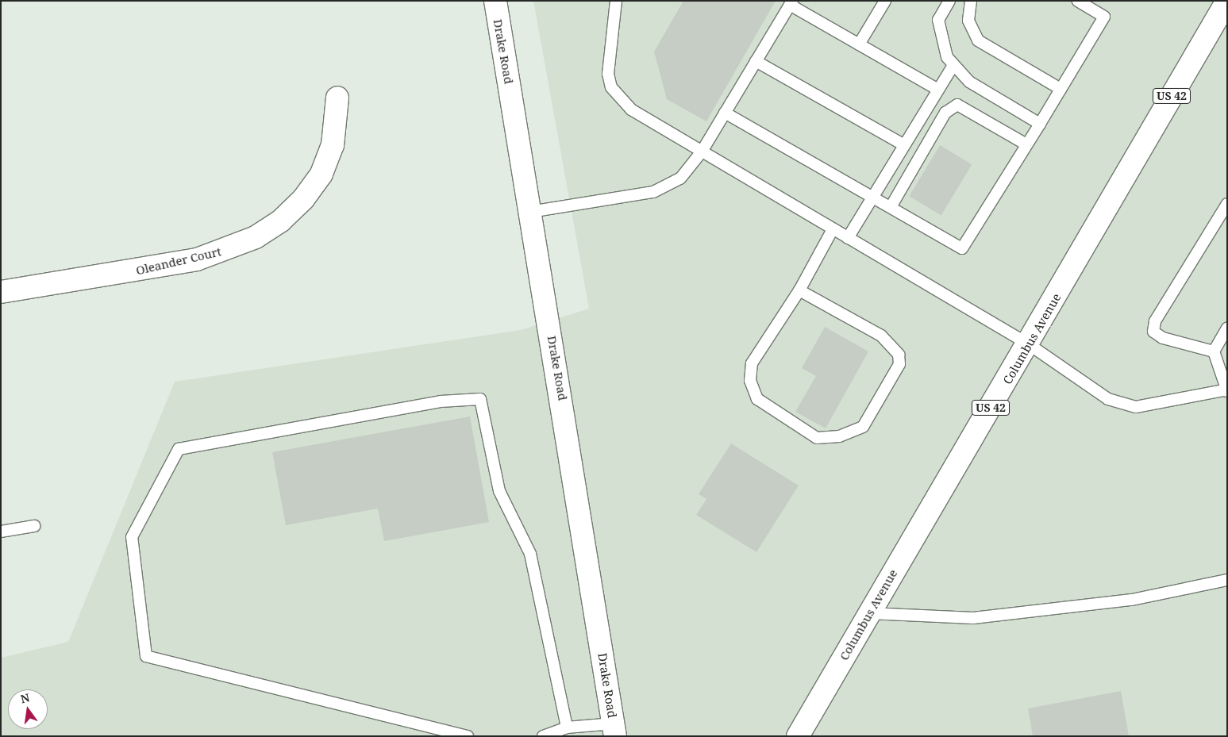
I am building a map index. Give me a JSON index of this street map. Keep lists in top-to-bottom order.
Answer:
{
  "streets": {
    "street": [
      "Drake Road",
      "US 42",
      "Oleander Court",
      "Columbus Avenue"
    ]
  },
  "north": "top"
}
